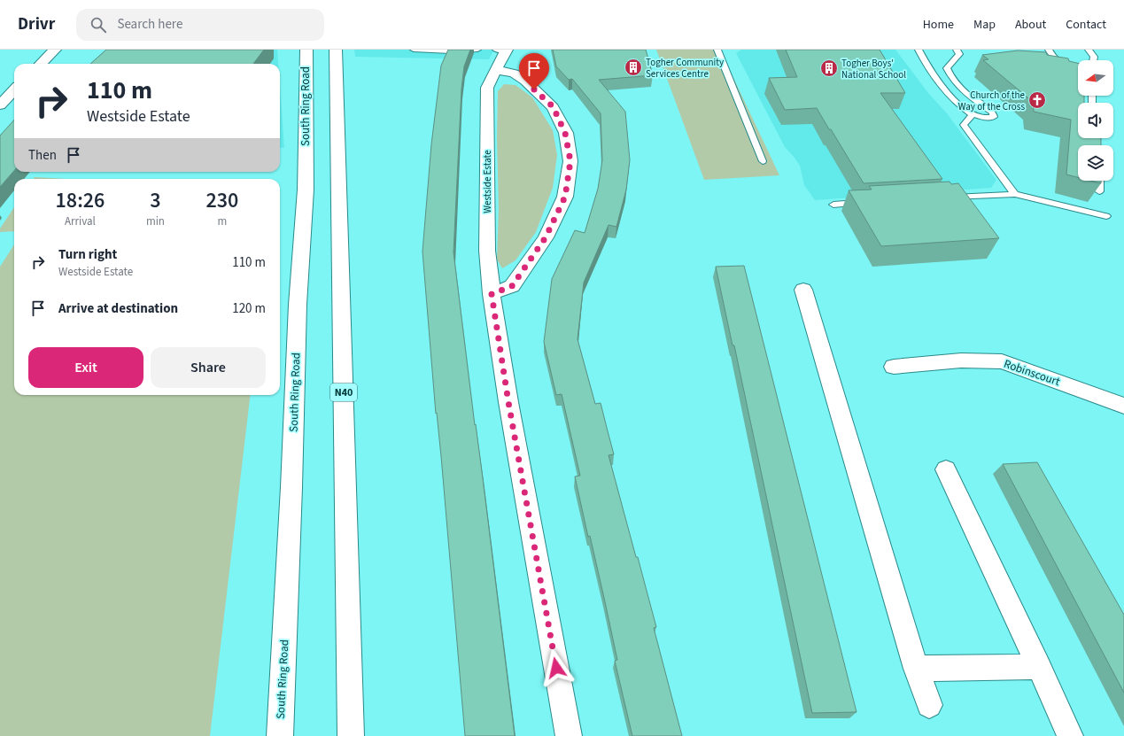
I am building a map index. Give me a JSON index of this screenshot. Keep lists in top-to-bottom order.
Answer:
{
  "streets": {
    "main road": [
      "South Ring Road",
      "Westside Estate",
      "Robinscourt",
      "N40"
    ]
  },
  "places": {
    "building": ["Togher Community Services Centre", "Togher Boys' National School"],
    "church": ["Church of the Way of the Cross"]
  },
  "north": "left",
  "page": {
    "header": "Drivr",
    "search": "Search here",
    "nav": [
      "Home",
      "Map",
      "About",
      "Contact"
    ],
    "turn": ["110 m", "Westside Estate"],
    "then": "Then",
    "eta": [
      "18:26",
      "Arrival",
      "3",
      "min",
      "230",
      "m"
    ],
    "list": [
      {
        "name": "Turn right",
        "note": "Westside Estate",
        "value": "110 m"
      },
      {
        "name": "Arrive at destination",
        "value": "120 m"
      }
    ],
    "buttons": ["Exit", "Share"]
  }
}
